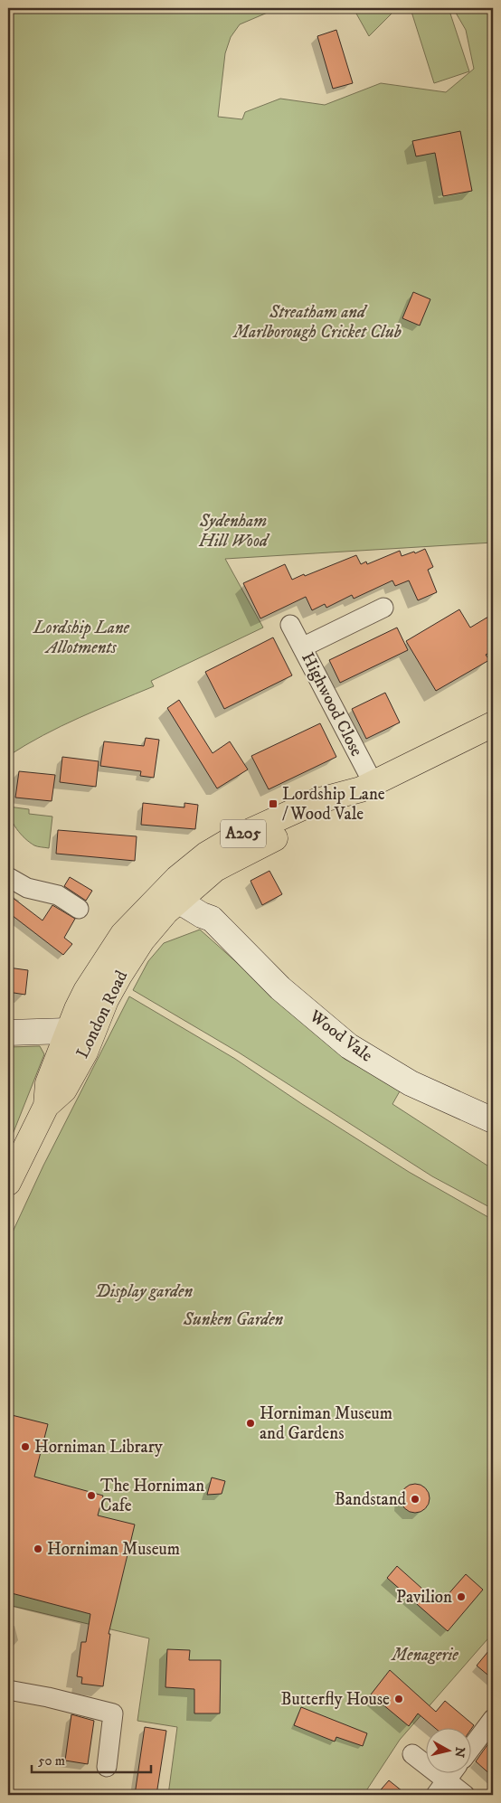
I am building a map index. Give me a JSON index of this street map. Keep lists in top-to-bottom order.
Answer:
{
  "streets": {
    "highway": ["A205", "London Road"],
    "street": ["Highwood Close", "Wood Vale"]
  },
  "crossings": [
    ["Highwood Close", "A205"],
    ["Highwood Close", "London Road"],
    ["A205", "London Road"],
    ["London Road", "Wood Vale"]
  ],
  "parks": [
    "Streatham and Marlborough Cricket Club",
    "Sydenham Hill Wood",
    "Lordship Lane Allotments",
    "Display garden",
    "Sunken Garden",
    "Menagerie"
  ],
  "places": {
    "transit": ["Lordship Lane / Wood Vale"],
    "other": [
      "Horniman Museum and Gardens",
      "Horniman Library",
      "The Horniman Cafe",
      "Bandstand",
      "Horniman Museum",
      "Pavilion",
      "Butterfly House"
    ]
  },
  "scale_bar": "50 m",
  "north": "right"
}
